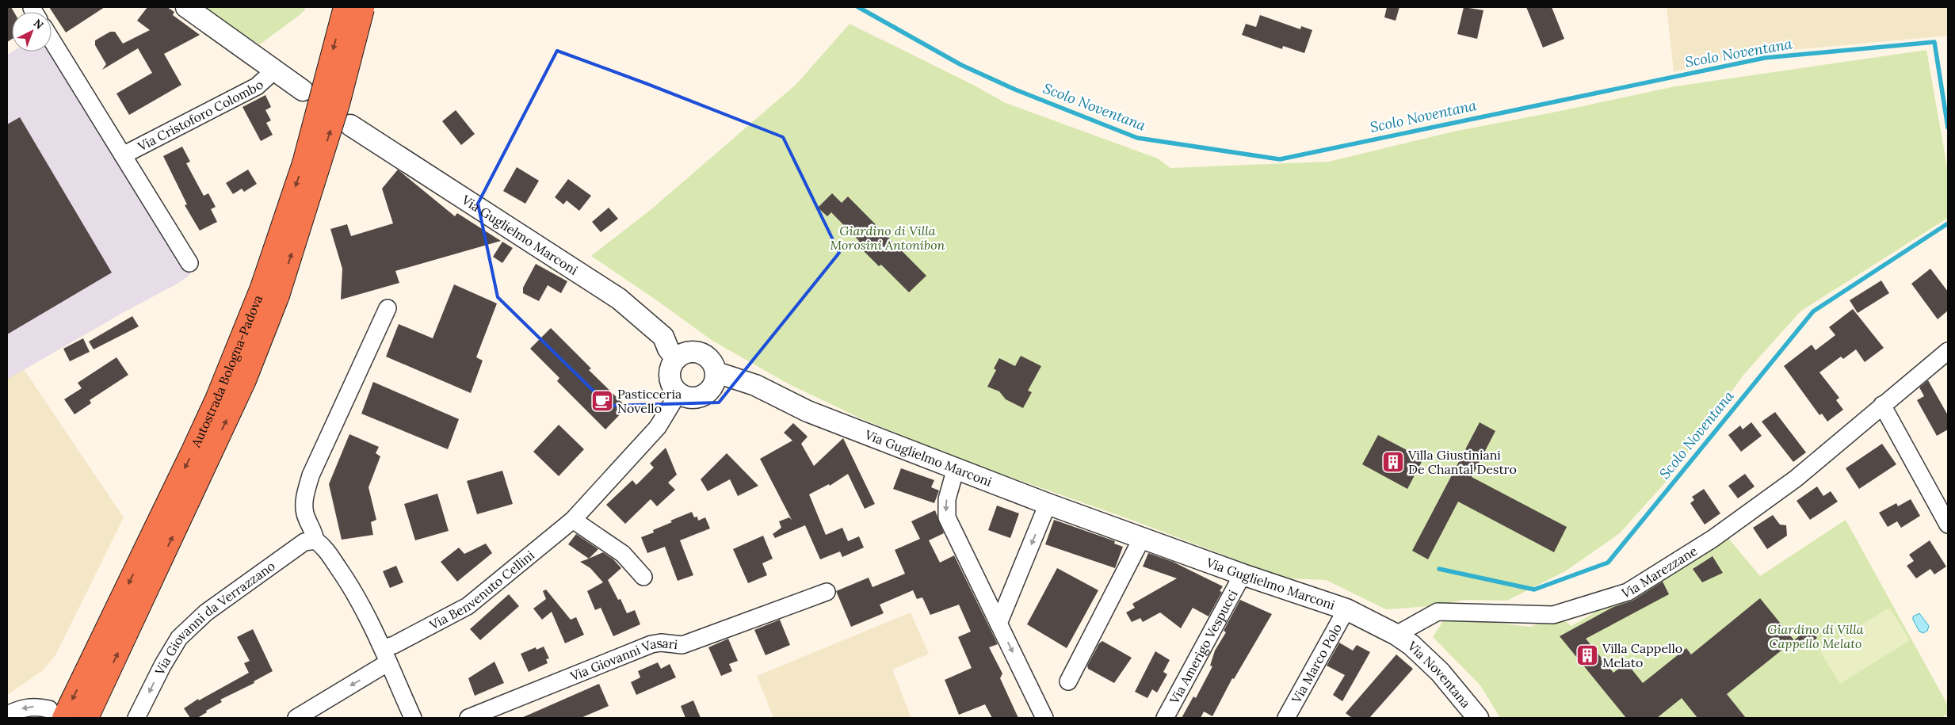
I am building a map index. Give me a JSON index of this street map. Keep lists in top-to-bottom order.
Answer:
{
  "streets": {
    "highway": ["Autostrada Bologna-Padova"],
    "street": [
      "Via Cristoforo Colombo",
      "Via Guglielmo Marconi",
      "Via Marezzane",
      "Via Benvenuto Cellini",
      "Via Giovanni da Verrazzano",
      "Via Amerigo Vespucci",
      "Via Giovanni Vasari",
      "Via Marco Polo",
      "Via Noventana"
    ]
  },
  "crossings": [
    ["Via Guglielmo Marconi", "Via Marezzane"],
    ["Via Guglielmo Marconi", "Via Benvenuto Cellini"],
    ["Via Guglielmo Marconi", "Via Amerigo Vespucci"],
    ["Via Guglielmo Marconi", "Via Marco Polo"],
    ["Via Guglielmo Marconi", "Via Noventana"],
    ["Via Marezzane", "Via Noventana"]
  ],
  "one_way": ["Via Giovanni da Verrazzano"],
  "water": ["Scolo Noventana"],
  "parks": ["Giardino di Villa Morosini Antonibon", "Giardino di Villa Cappello Melato"],
  "places": {
    "cafe": ["Pasticceria Novello"],
    "building": ["Villa Giustiniani De Chantal Destro", "Villa Cappello Melato"]
  },
  "north": "top right"
}
